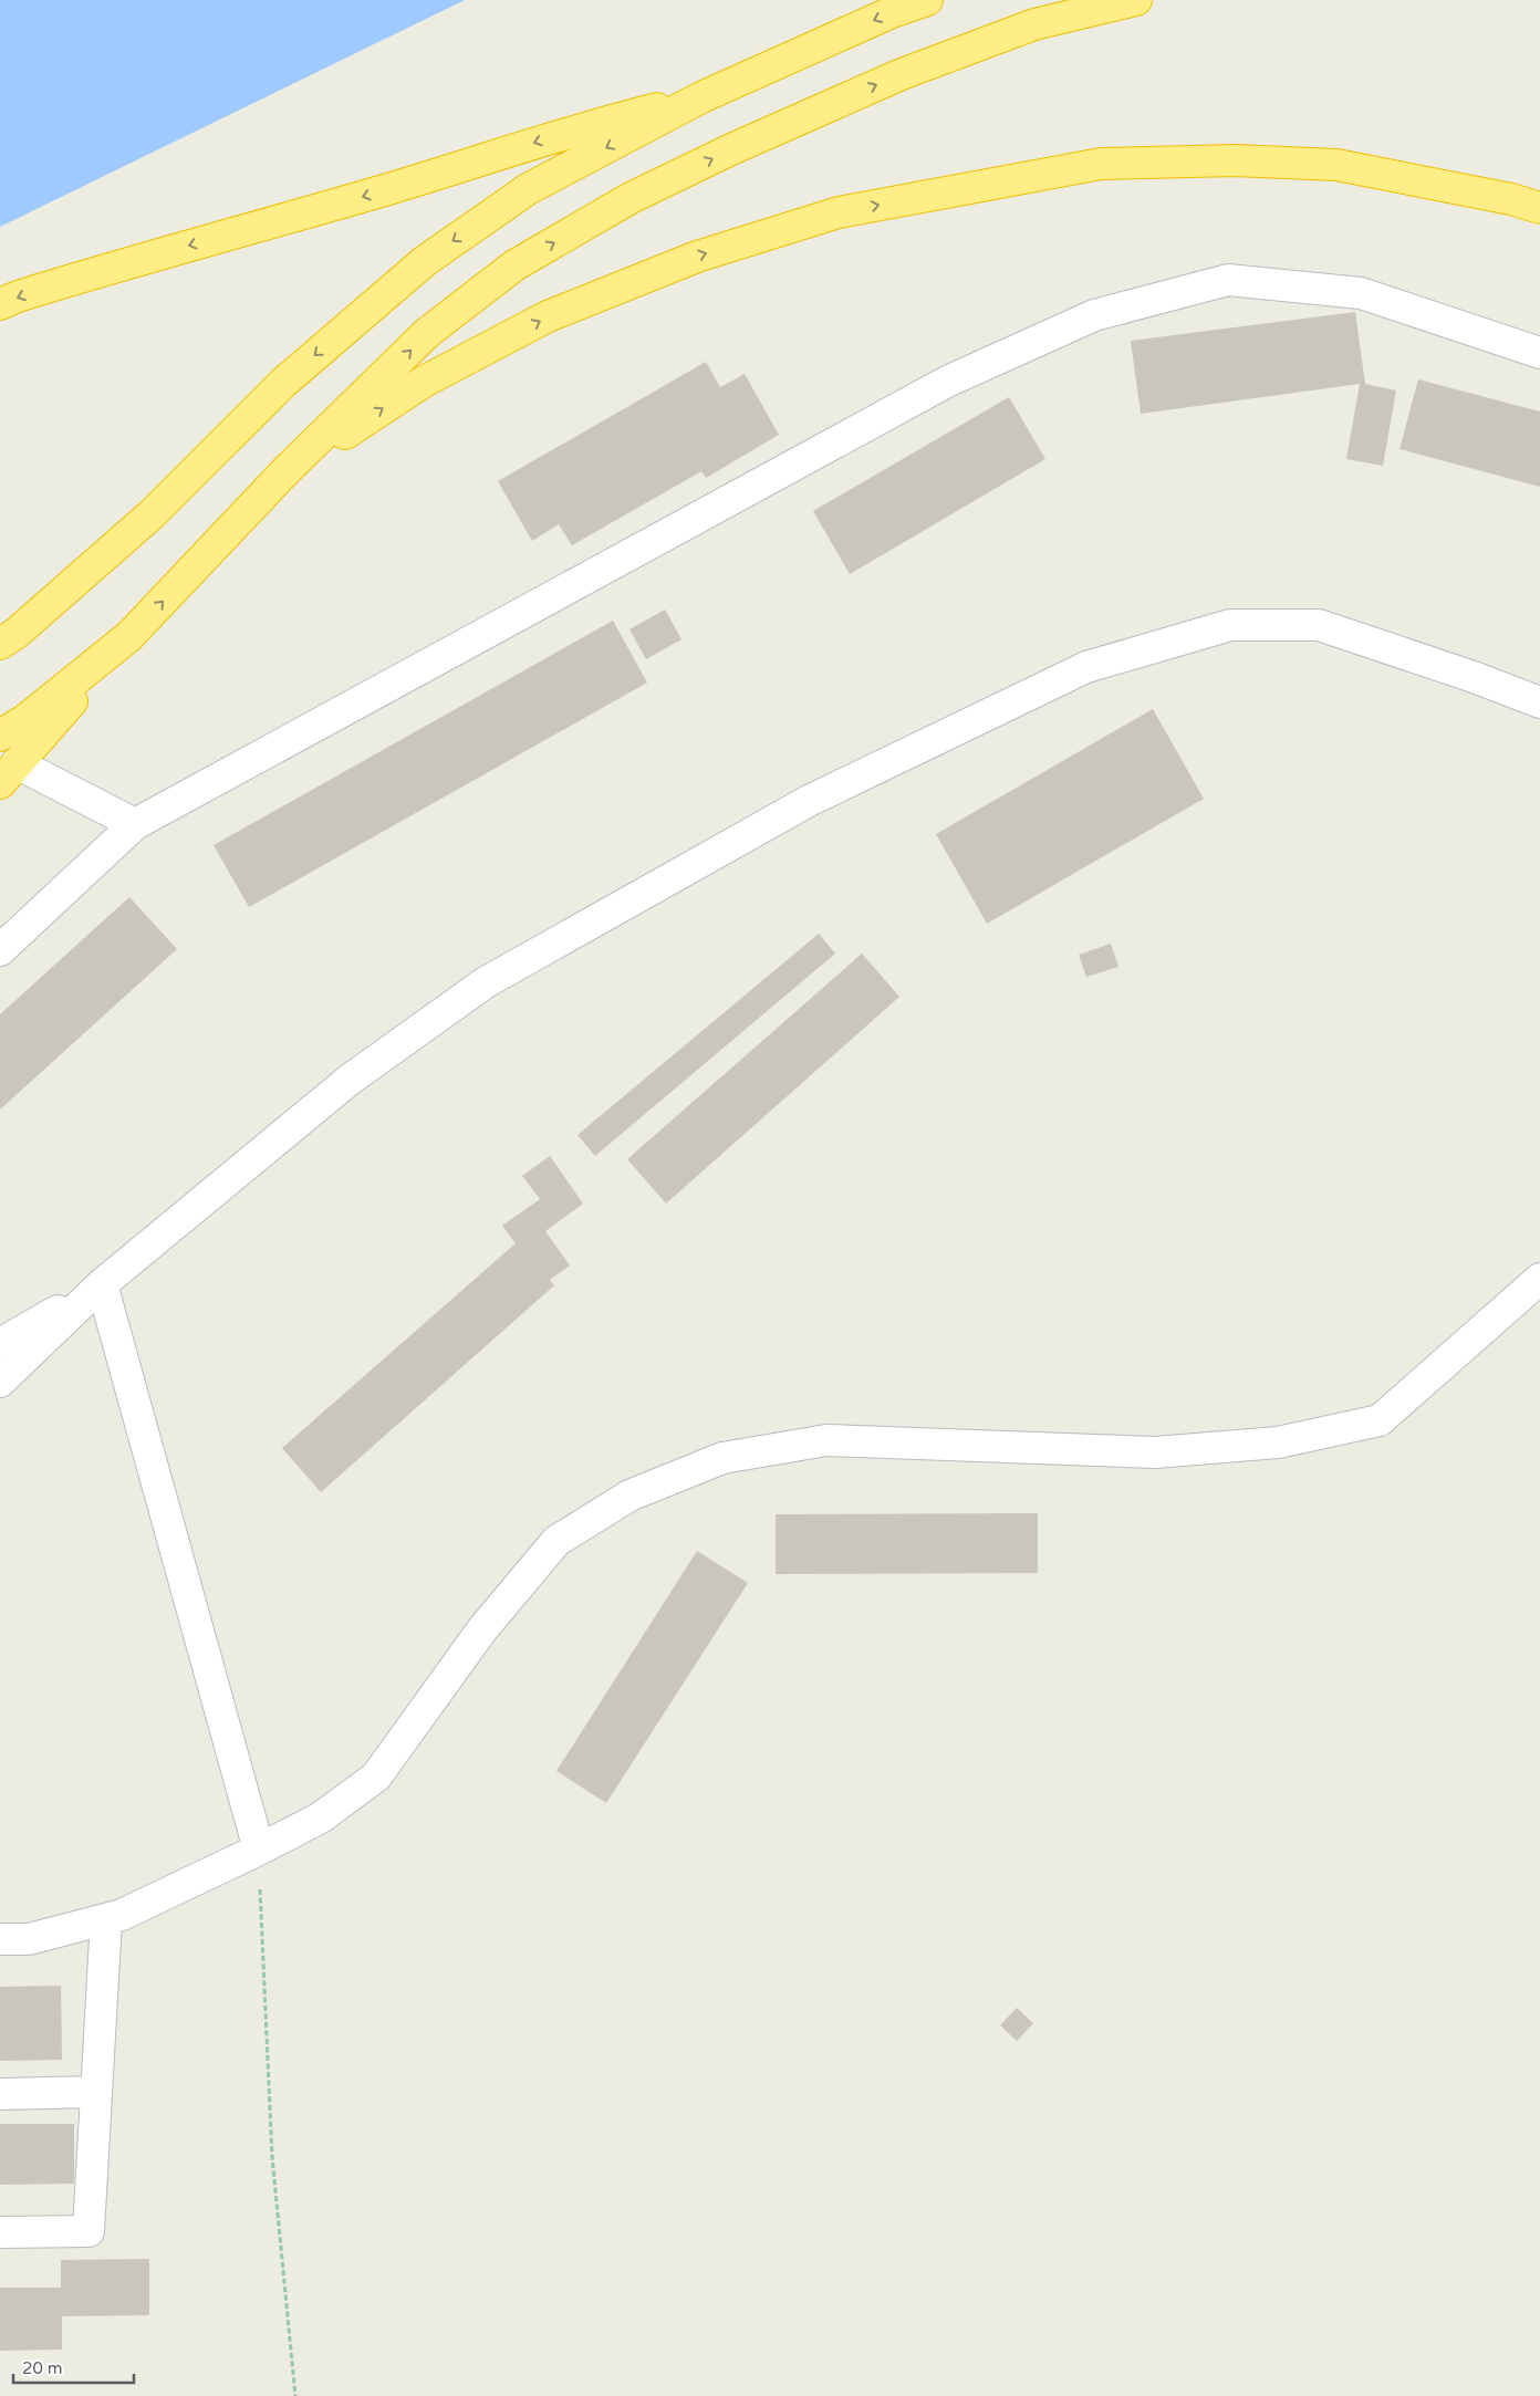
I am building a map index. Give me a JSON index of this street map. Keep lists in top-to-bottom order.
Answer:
{
  "scale_bar": "20 m"
}
